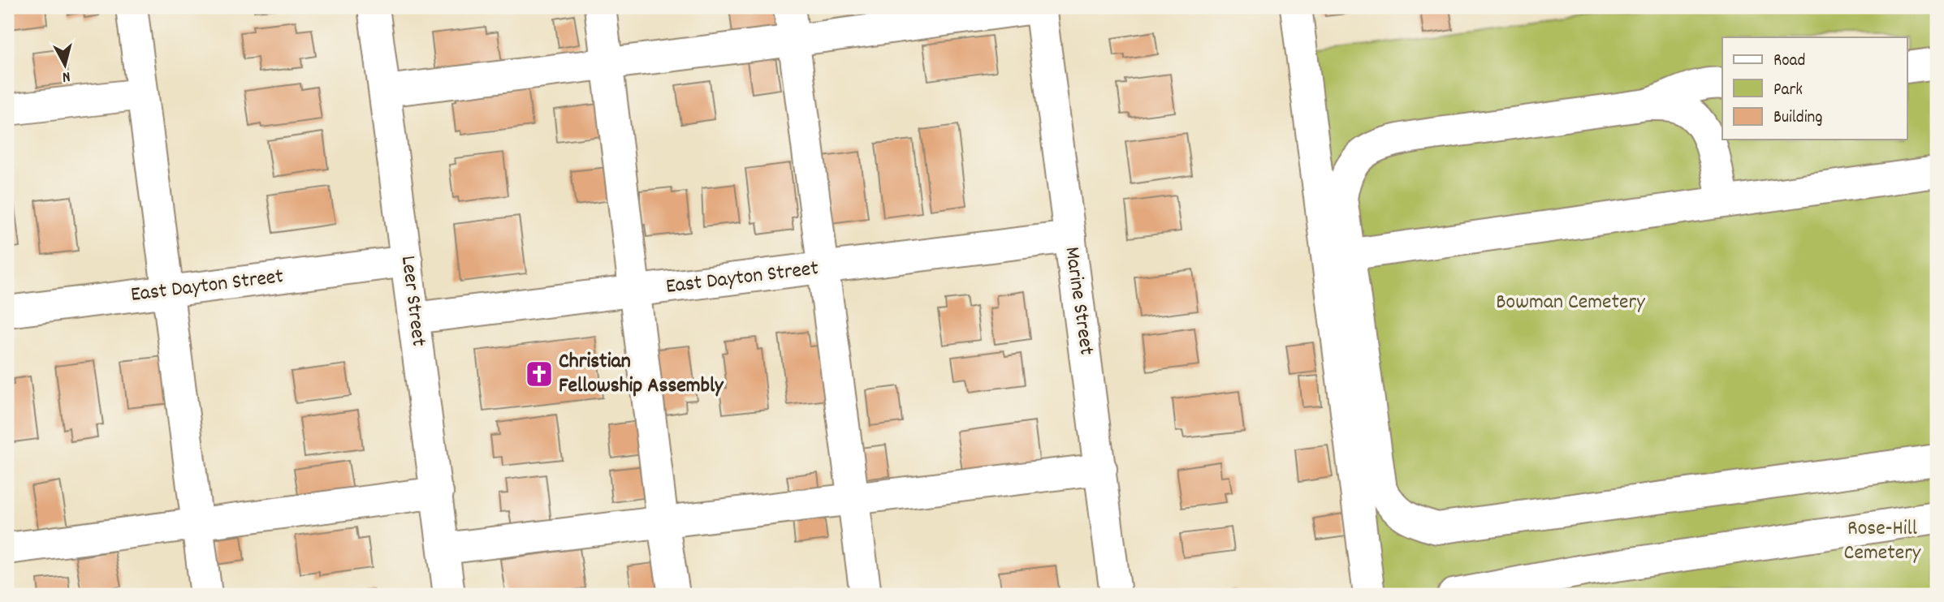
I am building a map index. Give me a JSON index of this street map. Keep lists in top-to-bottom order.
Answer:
{
  "streets": {
    "street": ["East Dayton Street", "Leer Street", "Marine Street"]
  },
  "crossings": [
    ["East Dayton Street", "Leer Street"],
    ["East Dayton Street", "Marine Street"]
  ],
  "parks": ["Bowman Cemetery", "Rose-Hill Cemetery"],
  "places": {
    "church": ["Christian Fellowship Assembly"]
  },
  "legend": ["Road", "Park", "Building"],
  "north": "bottom"
}
